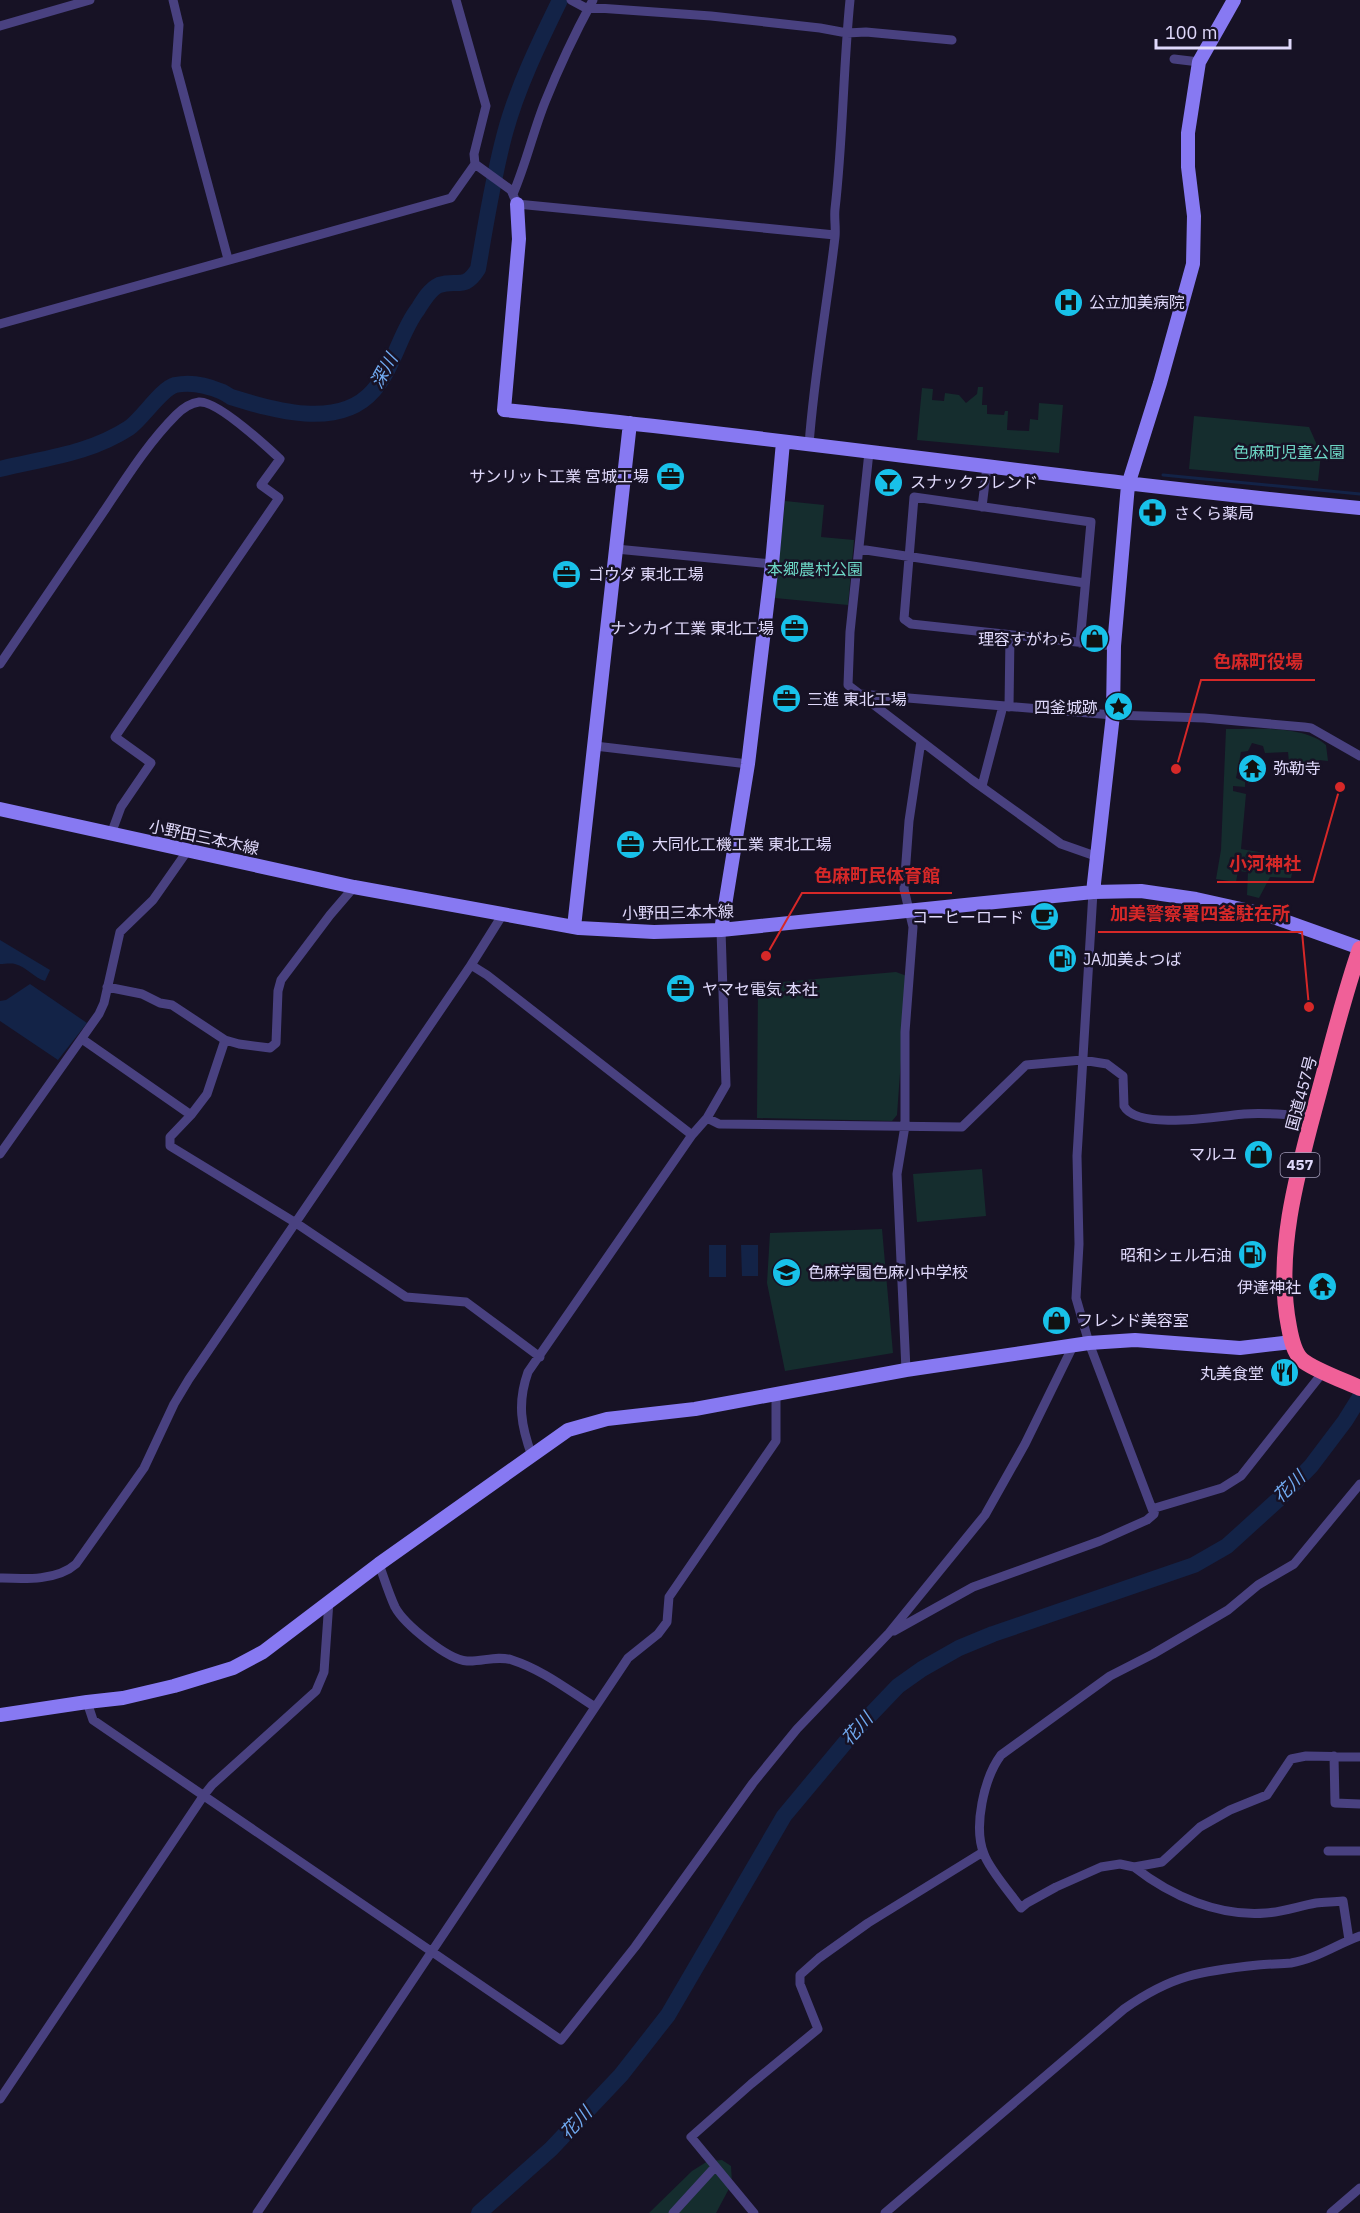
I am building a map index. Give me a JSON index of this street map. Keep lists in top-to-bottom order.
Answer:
{
  "streets": {
    "highway": ["国道457号", "457"],
    "street": ["小野田三本木線"]
  },
  "crossings": [
    ["小野田三本木線", "国道457号"]
  ],
  "water": ["深川", "花川"],
  "parks": ["色麻町児童公園", "本郷農村公園"],
  "places": {
    "hospital": ["公立加美病院"],
    "office": [
      "サンリット工業 宮城工場",
      "ゴウダ 東北工場",
      "ナンカイ工業 東北工場",
      "三進 東北工場",
      "大同化工機工業 東北工場",
      "ヤマセ電気 本社"
    ],
    "bar": ["スナックフレンド"],
    "pharmacy": ["さくら薬局"],
    "shop": ["理容すがわら", "マルユ", "フレンド美容室"],
    "place": ["四釜城跡"],
    "temple": ["弥勒寺", "伊達神社"],
    "other": [
      "色麻町役場",
      "小河神社",
      "色麻町民体育館",
      "加美警察署四釜駐在所"
    ],
    "cafe": ["コーヒーロード"],
    "fuel station": ["JA加美よつば", "昭和シェル石油"],
    "school or university": ["色麻学園色麻小中学校"],
    "restaurant": ["丸美食堂"]
  },
  "scale_bar": "100 m"
}
